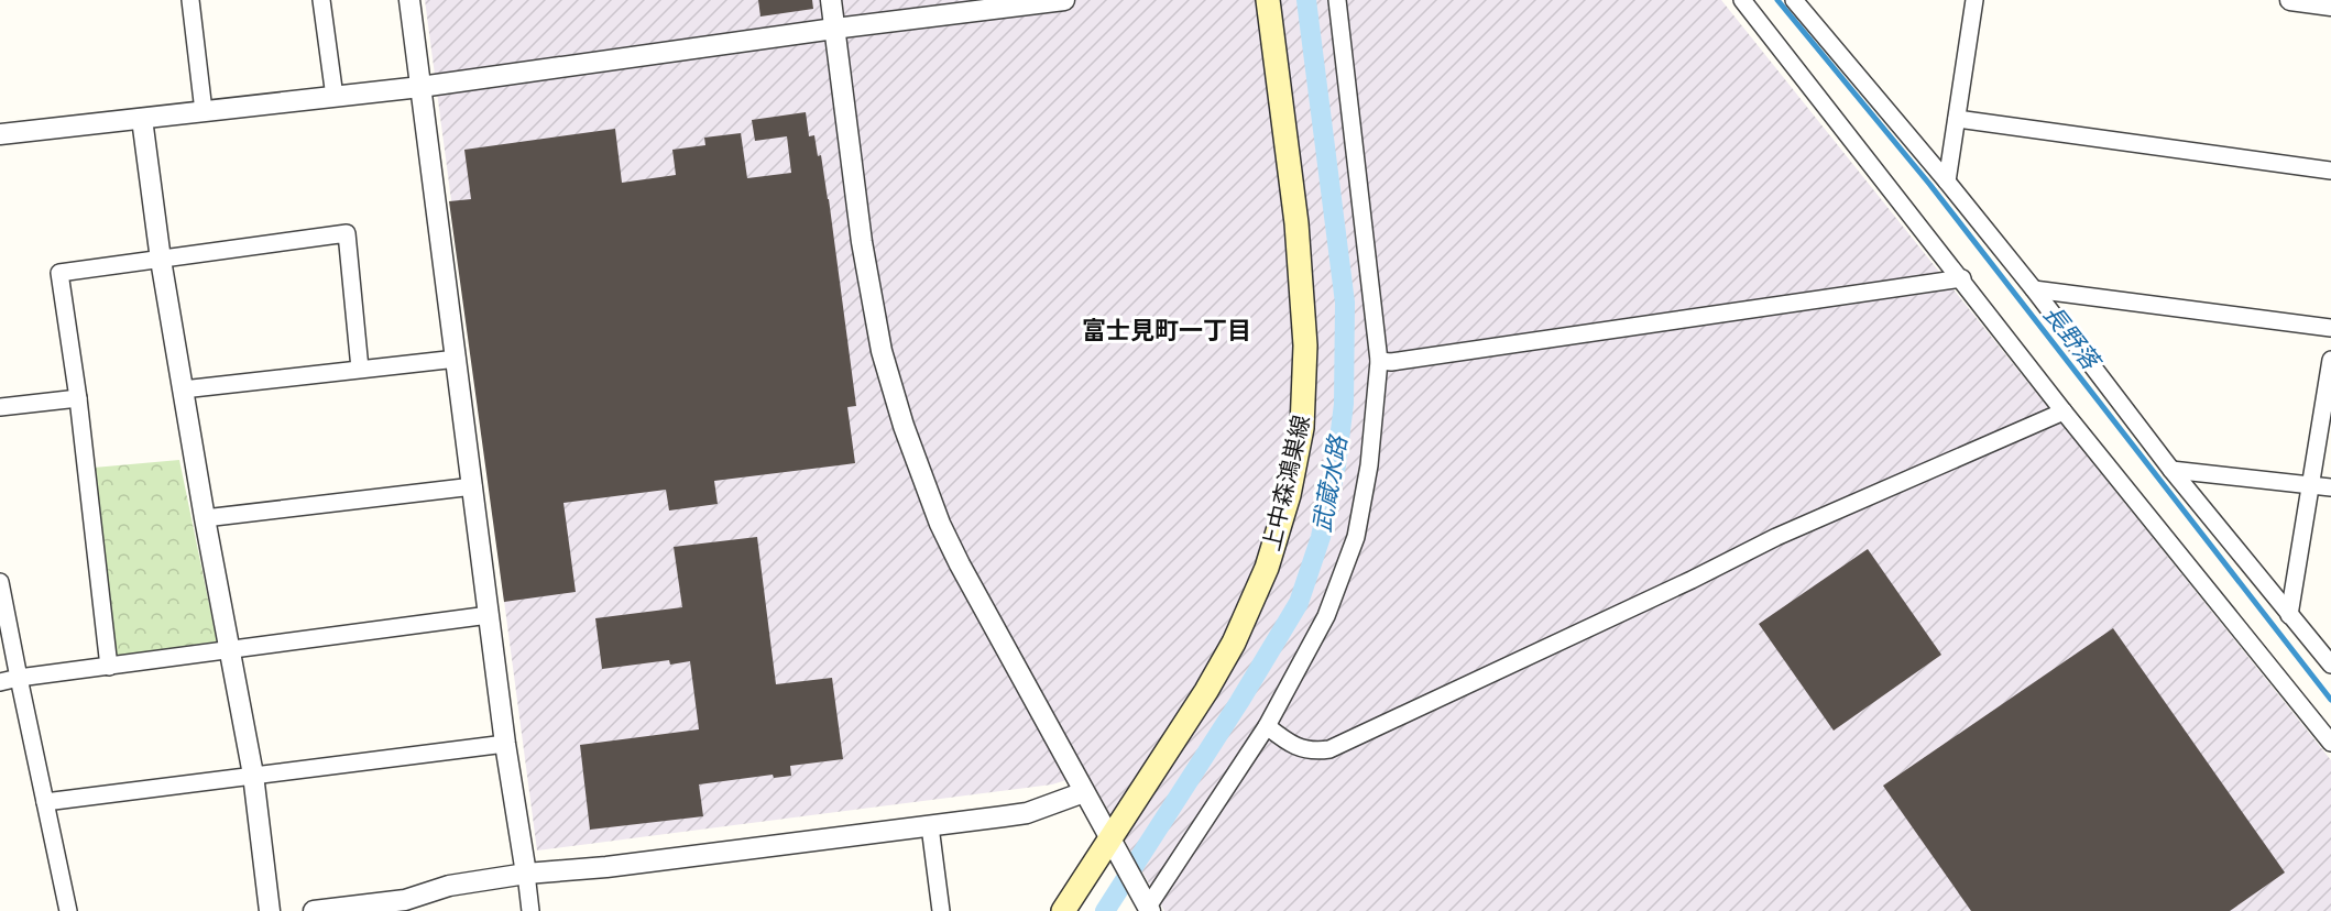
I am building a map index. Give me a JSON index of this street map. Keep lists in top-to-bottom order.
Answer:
{
  "streets": {
    "main road": ["上中森鴻巣線"]
  },
  "districts": ["富士見町一丁目"],
  "water": ["長野落", "武蔵水路"]
}
